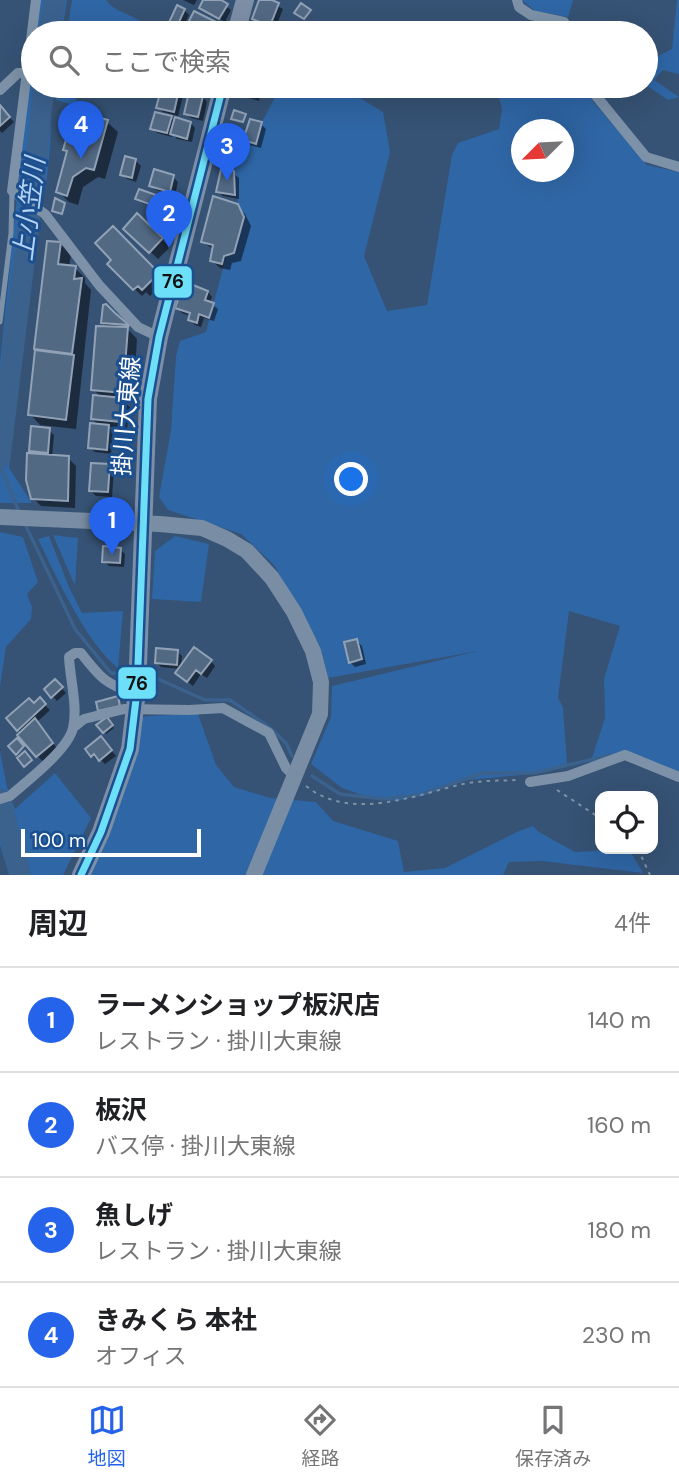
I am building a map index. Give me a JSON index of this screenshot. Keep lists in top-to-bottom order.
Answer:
{
  "streets": {
    "main road": ["掛川大東線"]
  },
  "water": ["上小笠川"],
  "lines": ["transit line 76"],
  "scale_bar": "100 m",
  "north": "bottom left",
  "page": {
    "search": "ここで検索",
    "pins": [
      "4",
      "3",
      "2",
      "1"
    ],
    "scale": "100 m",
    "heading": ["周辺", "4件"],
    "list": [
      {
        "mark": "1",
        "name": "ラーメンショップ板沢店",
        "note": "レストラン · 掛川大東線",
        "value": "140 m"
      },
      {
        "mark": "2",
        "name": "板沢",
        "note": "バス停 · 掛川大東線",
        "value": "160 m"
      },
      {
        "mark": "3",
        "name": "魚しげ",
        "note": "レストラン · 掛川大東線",
        "value": "180 m"
      },
      {
        "mark": "4",
        "name": "きみくら 本社",
        "note": "オフィス",
        "value": "230 m"
      }
    ],
    "nav": ["地図", "経路", "保存済み"]
  }
}
